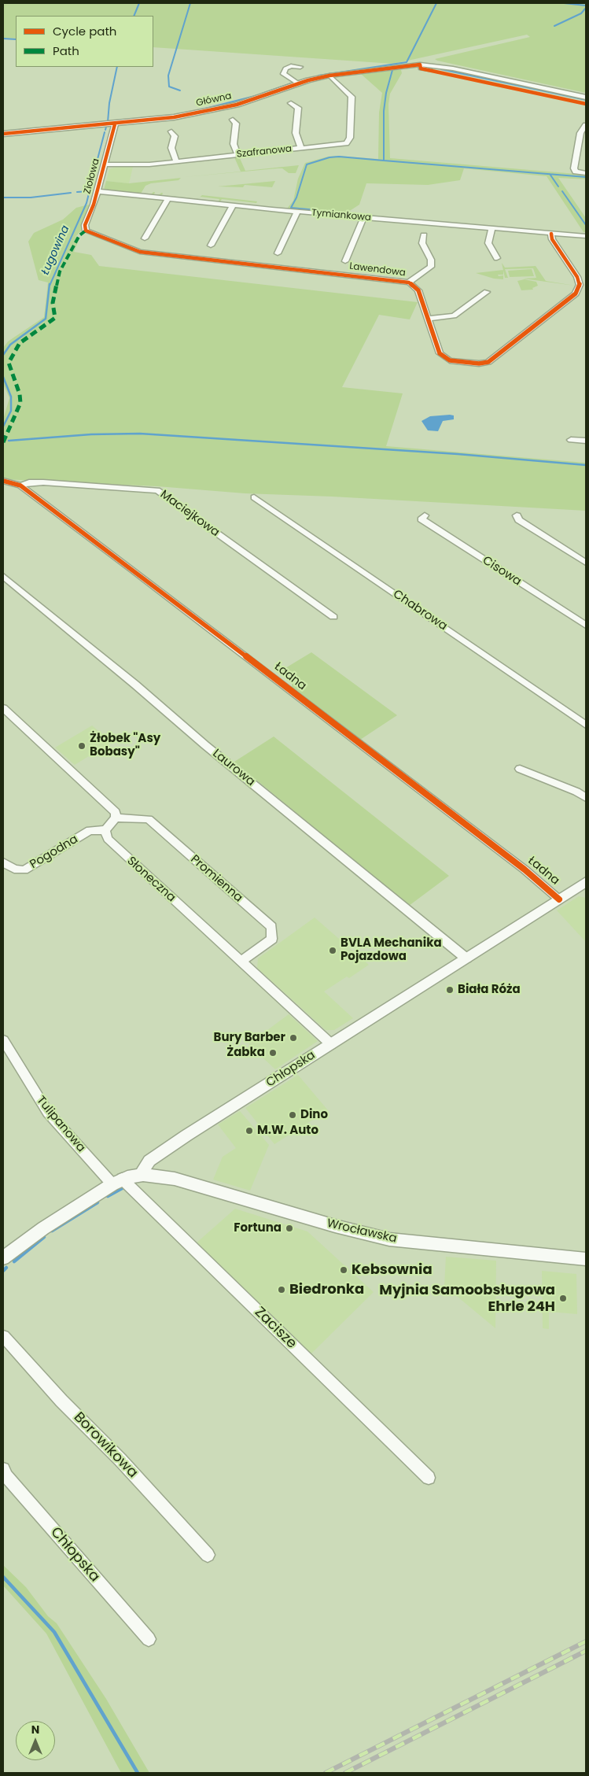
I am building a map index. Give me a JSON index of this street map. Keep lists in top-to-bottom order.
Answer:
{
  "streets": {
    "street": [
      "Główna",
      "Szafranowa",
      "Ziołowa",
      "Tymiankowa",
      "Lawendowa",
      "Maciejkowa",
      "Cisowa",
      "Chabrowa",
      "Ładna",
      "Laurowa",
      "Pogodna",
      "Promienna",
      "Słoneczna",
      "Chłopska",
      "Tulipanowa",
      "Wrocławska",
      "Zacisze",
      "Borowikowa"
    ]
  },
  "crossings": [
    ["Główna", "Szafranowa"],
    ["Główna", "Ziołowa"],
    ["Szafranowa", "Ziołowa"],
    ["Ziołowa", "Tymiankowa"],
    ["Ziołowa", "Lawendowa"],
    ["Tymiankowa", "Lawendowa"],
    ["Maciejkowa", "Ładna"],
    ["Ładna", "Chłopska"],
    ["Laurowa", "Chłopska"],
    ["Pogodna", "Słoneczna"],
    ["Promienna", "Słoneczna"],
    ["Słoneczna", "Chłopska"],
    ["Chłopska", "Wrocławska"],
    ["Tulipanowa", "Zacisze"]
  ],
  "water": ["Ługowina"],
  "places": [
    "Żłobek \"Asy Bobasy\"",
    "BVLA Mechanika Pojazdowa",
    "Biała Róża",
    "Bury Barber",
    "Żabka",
    "Dino",
    "M.W. Auto",
    "Fortuna",
    "Kebsownia",
    "Biedronka",
    "Myjnia Samoobsługowa Ehrle 24H"
  ],
  "legend": ["Cycle path", "Path"],
  "north": "top"
}
